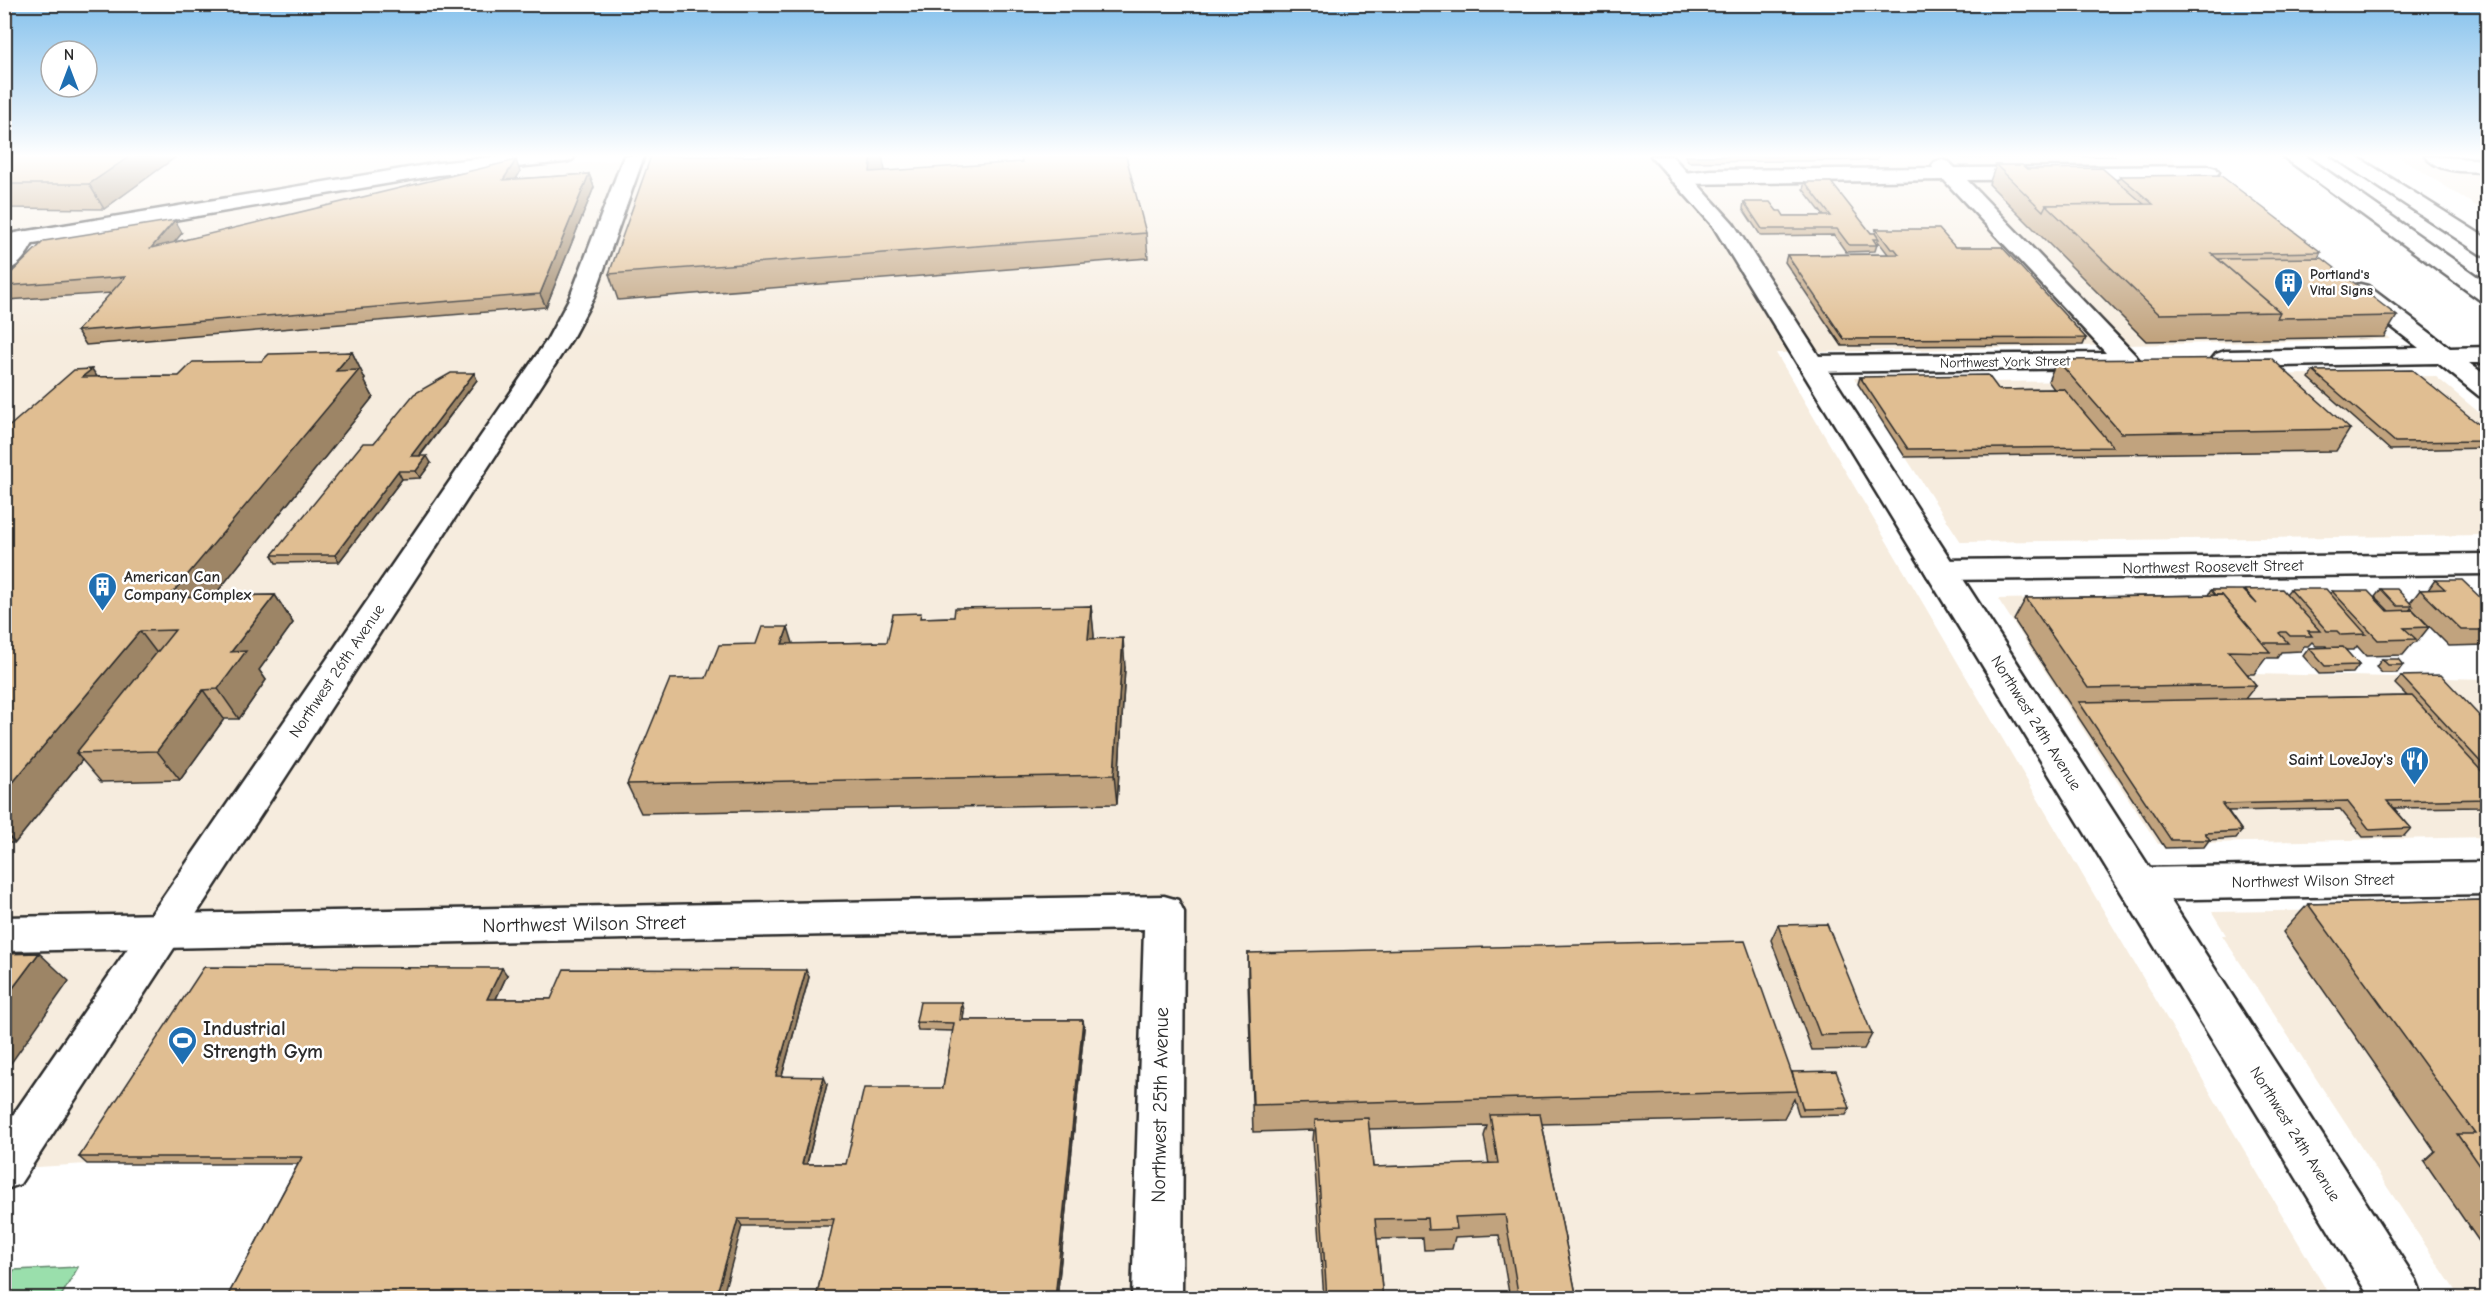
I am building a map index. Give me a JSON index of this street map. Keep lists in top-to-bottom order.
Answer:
{
  "streets": {
    "main road": [
      "Northwest York Street",
      "Northwest Roosevelt Street",
      "Northwest 26th Avenue",
      "Northwest 24th Avenue",
      "Northwest Wilson Street",
      "Northwest 25th Avenue"
    ]
  },
  "crossings": [
    ["Northwest York Street", "Northwest 24th Avenue"],
    ["Northwest Roosevelt Street", "Northwest 24th Avenue"],
    ["Northwest 26th Avenue", "Northwest Wilson Street"],
    ["Northwest 24th Avenue", "Northwest Wilson Street"],
    ["Northwest Wilson Street", "Northwest 25th Avenue"]
  ],
  "places": {
    "building": ["Portland's Vital Signs", "American Can Company Complex"],
    "restaurant": ["Saint LoveJoy's"],
    "sports": ["Industrial Strength Gym"]
  },
  "north": "top"
}
